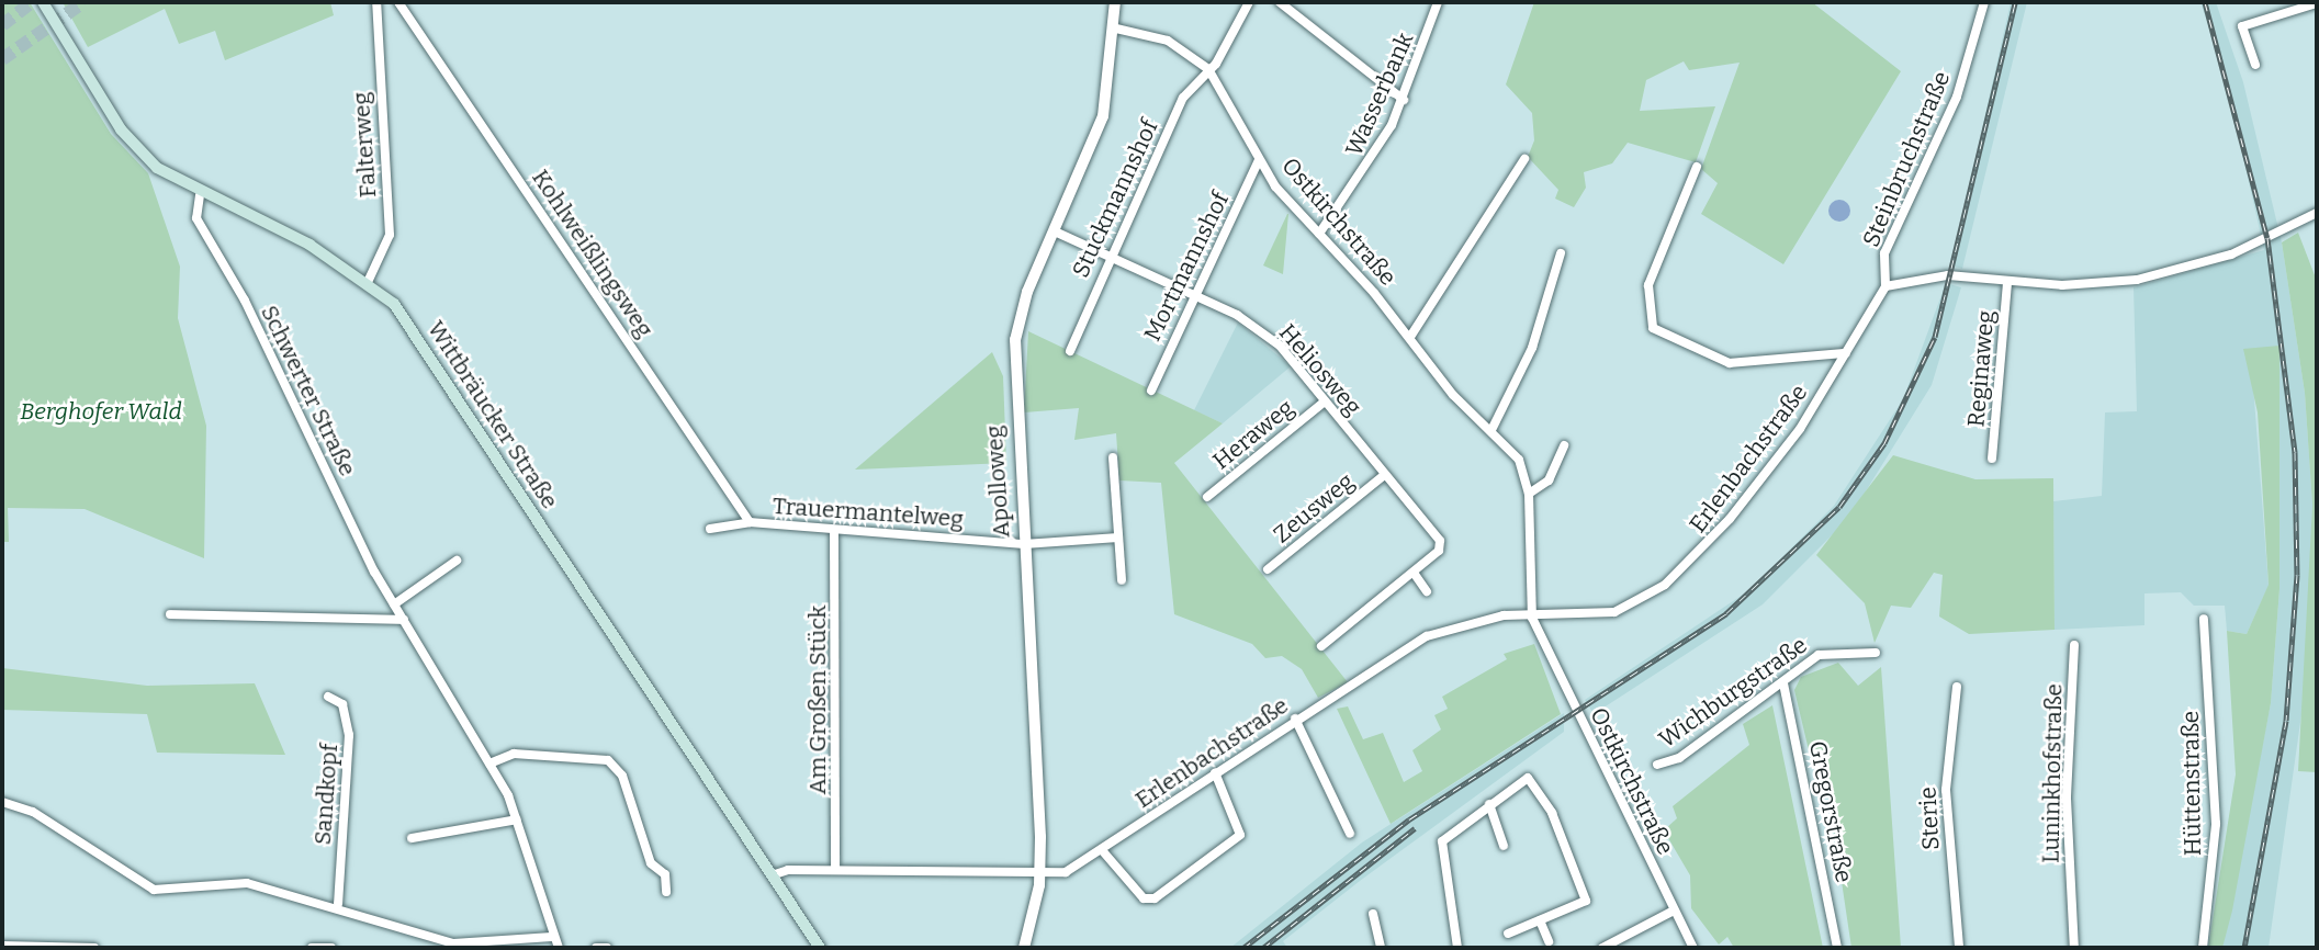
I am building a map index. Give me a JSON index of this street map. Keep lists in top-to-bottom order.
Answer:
{
  "streets": {
    "main road": ["Wittbräucker Straße"],
    "street": [
      "Wasserbank",
      "Falterweg",
      "Steinbruchstraße",
      "Stuckmannshof",
      "Ostkirchstraße",
      "Kohlweißlingsweg",
      "Mortmannshof",
      "Reginaweg",
      "Heliosweg",
      "Schwerter Straße",
      "Heraweg",
      "Erlenbachstraße",
      "Apolloweg",
      "Zeusweg",
      "Trauermantelweg",
      "Wichburgstraße",
      "Am Großen Stück",
      "Luninkhofstraße",
      "Hüttenstraße",
      "Sandkopf",
      "Gregorstraße",
      "Sterie"
    ]
  },
  "crossings": [
    ["Wasserbank", "Ostkirchstraße"],
    ["Falterweg", "Wittbräucker Straße"],
    ["Steinbruchstraße", "Erlenbachstraße"],
    ["Stuckmannshof", "Ostkirchstraße"],
    ["Stuckmannshof", "Heliosweg"],
    ["Ostkirchstraße", "Mortmannshof"],
    ["Ostkirchstraße", "Erlenbachstraße"],
    ["Ostkirchstraße", "Apolloweg"],
    ["Kohlweißlingsweg", "Trauermantelweg"],
    ["Mortmannshof", "Heliosweg"],
    ["Heliosweg", "Heraweg"],
    ["Heliosweg", "Apolloweg"],
    ["Heliosweg", "Zeusweg"],
    ["Schwerter Straße", "Wittbräucker Straße"],
    ["Wittbräucker Straße", "Erlenbachstraße"],
    ["Erlenbachstraße", "Apolloweg"],
    ["Erlenbachstraße", "Am Großen Stück"],
    ["Apolloweg", "Trauermantelweg"],
    ["Trauermantelweg", "Am Großen Stück"],
    ["Wichburgstraße", "Gregorstraße"]
  ],
  "parks": ["Berghofer Wald"]
}
